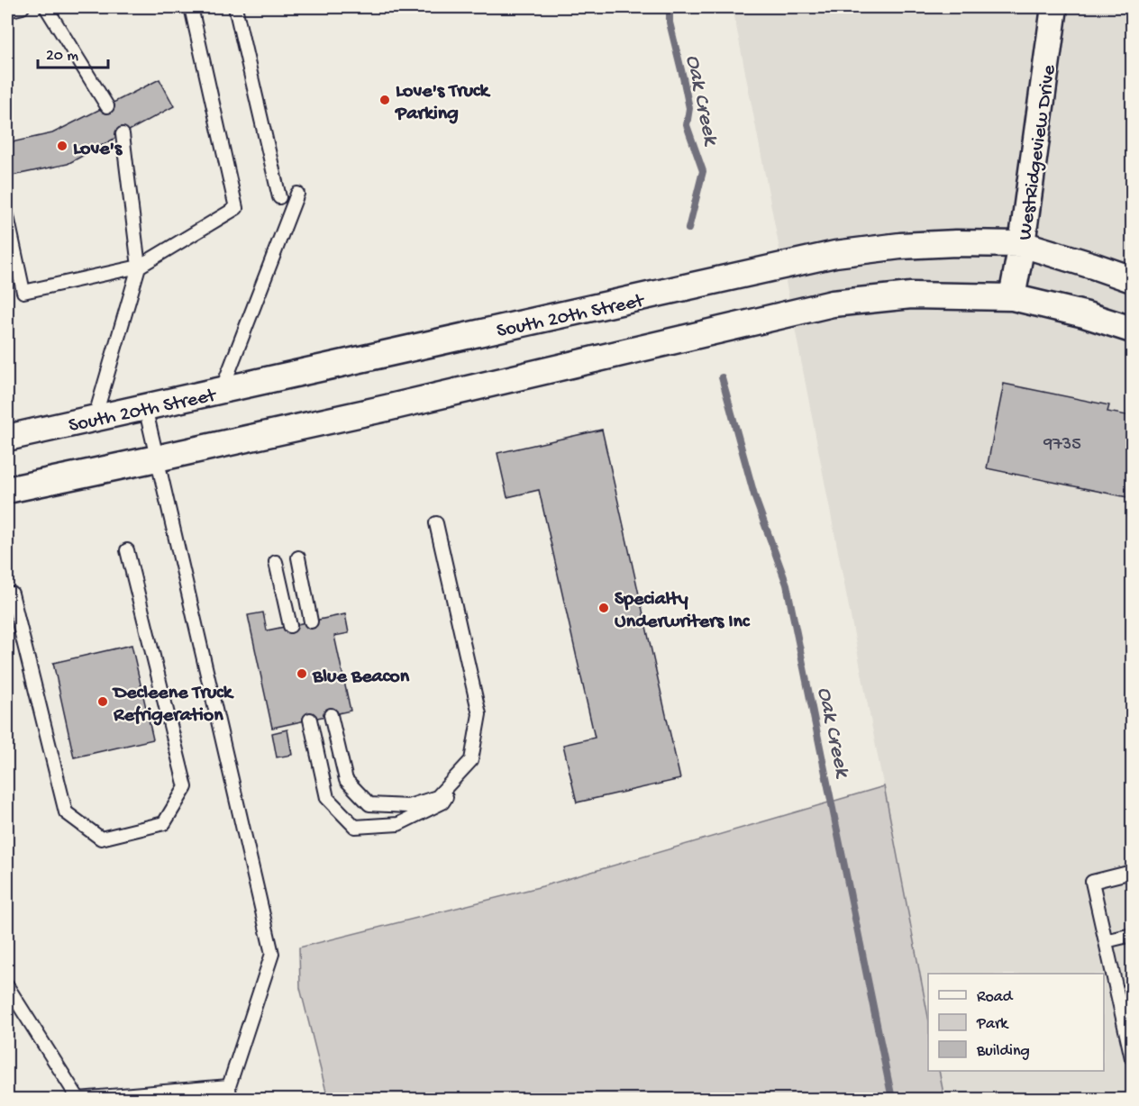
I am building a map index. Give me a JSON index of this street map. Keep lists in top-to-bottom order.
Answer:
{
  "streets": {
    "street": ["WestRidgeview Drive", "South 20th Street"]
  },
  "crossings": [
    ["WestRidgeview Drive", "South 20th Street"]
  ],
  "water": ["Oak Creek"],
  "places": [
    "Love's Truck Parking",
    "Love's",
    "Specialty Underwriters Inc",
    "Blue Beacon",
    "Decleene Truck Refrigeration"
  ],
  "house_numbers": ["9735"],
  "legend": ["Road", "Park", "Building"],
  "scale_bar": "20 m"
}
